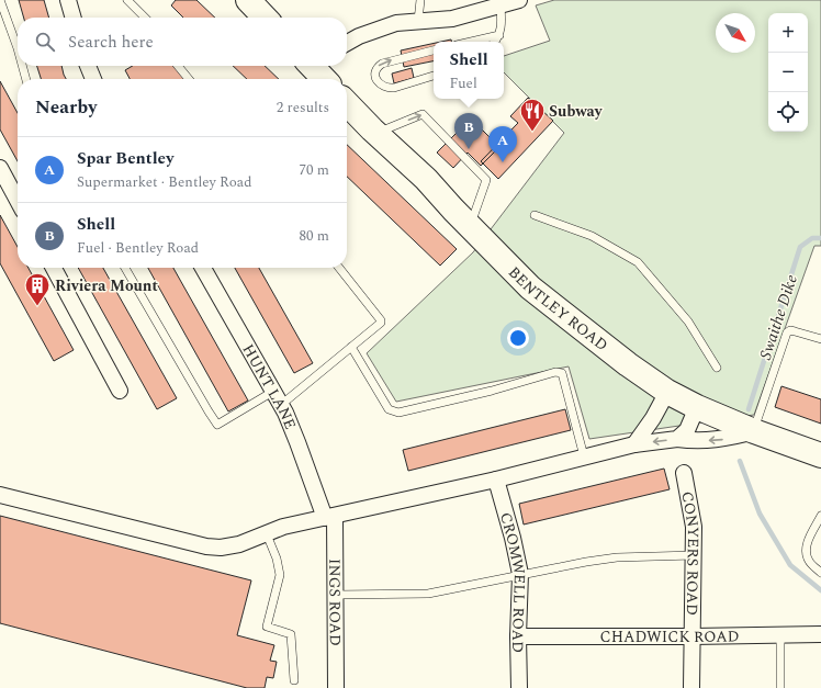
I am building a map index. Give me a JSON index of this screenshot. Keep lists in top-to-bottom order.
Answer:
{
  "streets": {
    "highway": ["BENTLEY ROAD"],
    "street": [
      "HUNT LANE",
      "CONYERS ROAD",
      "CROMWELL ROAD",
      "INGS ROAD",
      "CHADWICK ROAD"
    ]
  },
  "crossings": [
    ["HUNT LANE", "INGS ROAD"],
    ["CONYERS ROAD", "CHADWICK ROAD"],
    ["CROMWELL ROAD", "CHADWICK ROAD"]
  ],
  "water": ["Swaithe Dike"],
  "places": {
    "restaurant": ["Subway"],
    "building": ["Riviera Mount"]
  },
  "north": "bottom right",
  "page": {
    "map_buttons": ["+", "−"],
    "search": "Search here",
    "popup": ["Shell", "Fuel"],
    "heading": ["Nearby", "2 results"],
    "pins": ["B", "A"],
    "list": [
      {
        "mark": "A",
        "name": "Spar Bentley",
        "note": "Supermarket · Bentley Road",
        "value": "70 m"
      },
      {
        "mark": "B",
        "name": "Shell",
        "note": "Fuel · Bentley Road",
        "value": "80 m"
      }
    ]
  }
}
